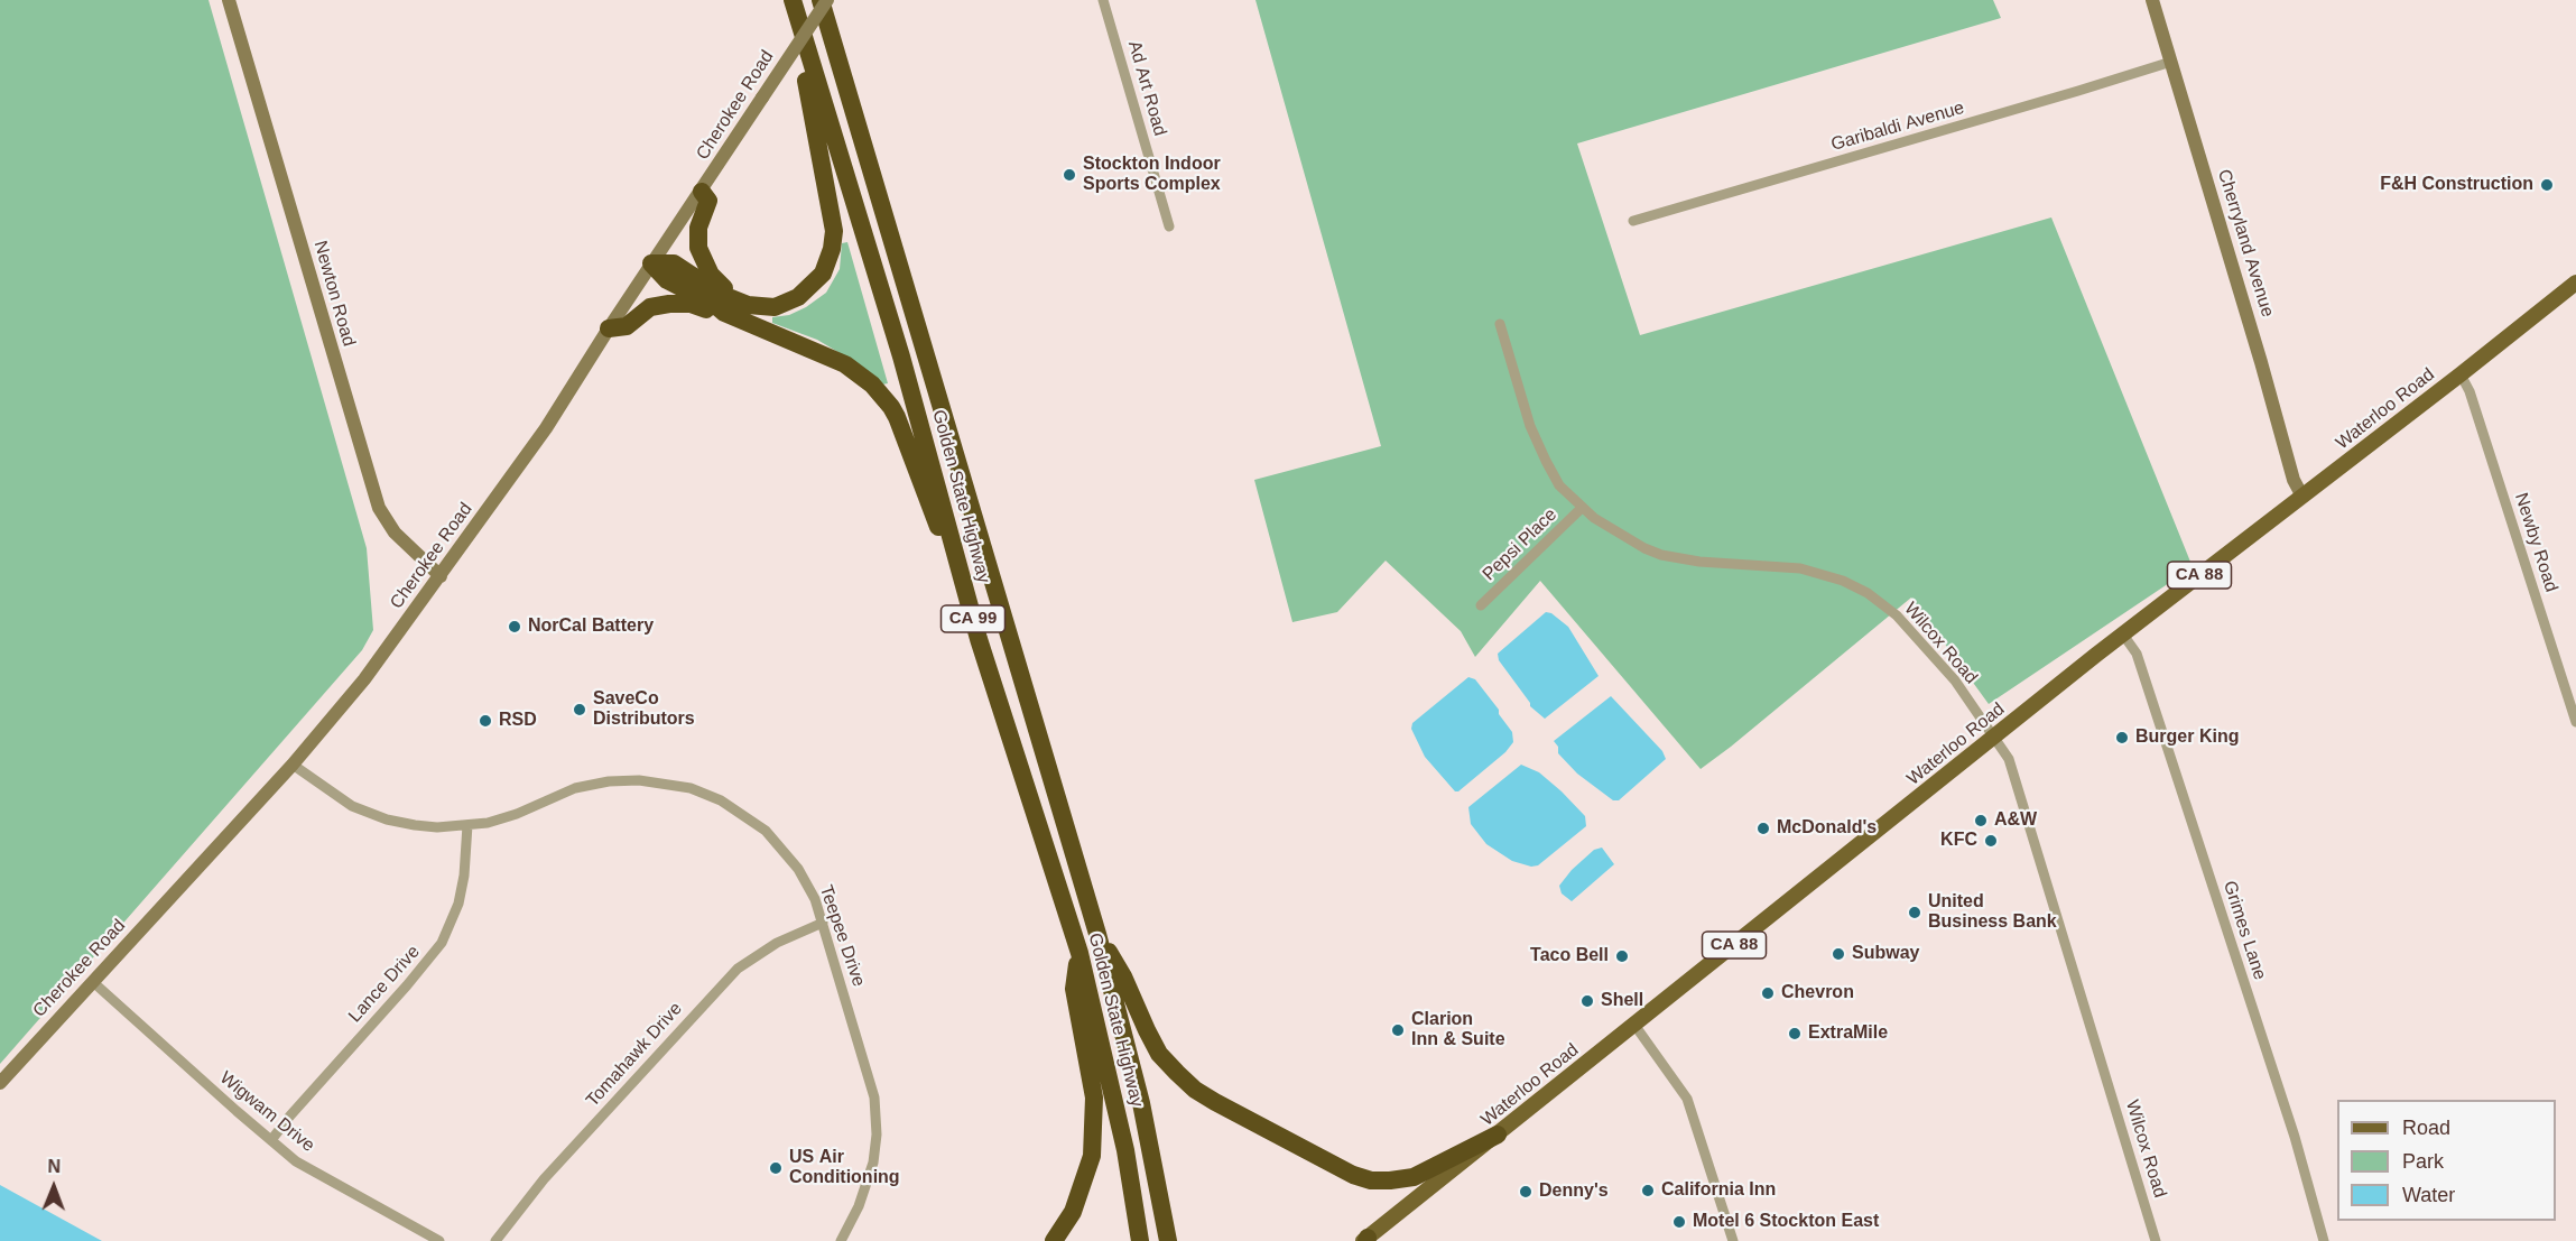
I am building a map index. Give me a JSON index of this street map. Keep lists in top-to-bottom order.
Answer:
{
  "streets": {
    "highway": ["Golden State Highway", "CA 99"],
    "main road": ["Waterloo Road", "CA 88"],
    "street": [
      "Ad Art Road",
      "Cherokee Road",
      "Garibaldi Avenue",
      "Cherryland Avenue",
      "Newton Road",
      "Newby Road",
      "Pepsi Place",
      "Wilcox Road",
      "Grimes Lane",
      "Teepee Drive",
      "Lance Drive",
      "Tomahawk Drive",
      "Wigwam Drive"
    ]
  },
  "crossings": [
    ["Cherokee Road", "Newton Road"],
    ["Cherokee Road", "Teepee Drive"],
    ["Cherokee Road", "Wigwam Drive"],
    ["Garibaldi Avenue", "Cherryland Avenue"],
    ["Cherryland Avenue", "Waterloo Road"],
    ["Waterloo Road", "Newby Road"],
    ["Waterloo Road", "Wilcox Road"],
    ["Waterloo Road", "Grimes Lane"],
    ["Pepsi Place", "Wilcox Road"],
    ["Teepee Drive", "Lance Drive"],
    ["Teepee Drive", "Tomahawk Drive"],
    ["Lance Drive", "Wigwam Drive"]
  ],
  "places": [
    "Stockton Indoor Sports Complex",
    "F&H Construction",
    "NorCal Battery",
    "SaveCo Distributors",
    "RSD",
    "Burger King",
    "A&W",
    "McDonald's",
    "KFC",
    "United Business Bank",
    "Subway",
    "Taco Bell",
    "Chevron",
    "Shell",
    "Clarion Inn & Suite",
    "ExtraMile",
    "US Air Conditioning",
    "California Inn",
    "Denny's",
    "Motel 6 Stockton East"
  ],
  "legend": ["Road", "Park", "Water"],
  "north": "top"
}
